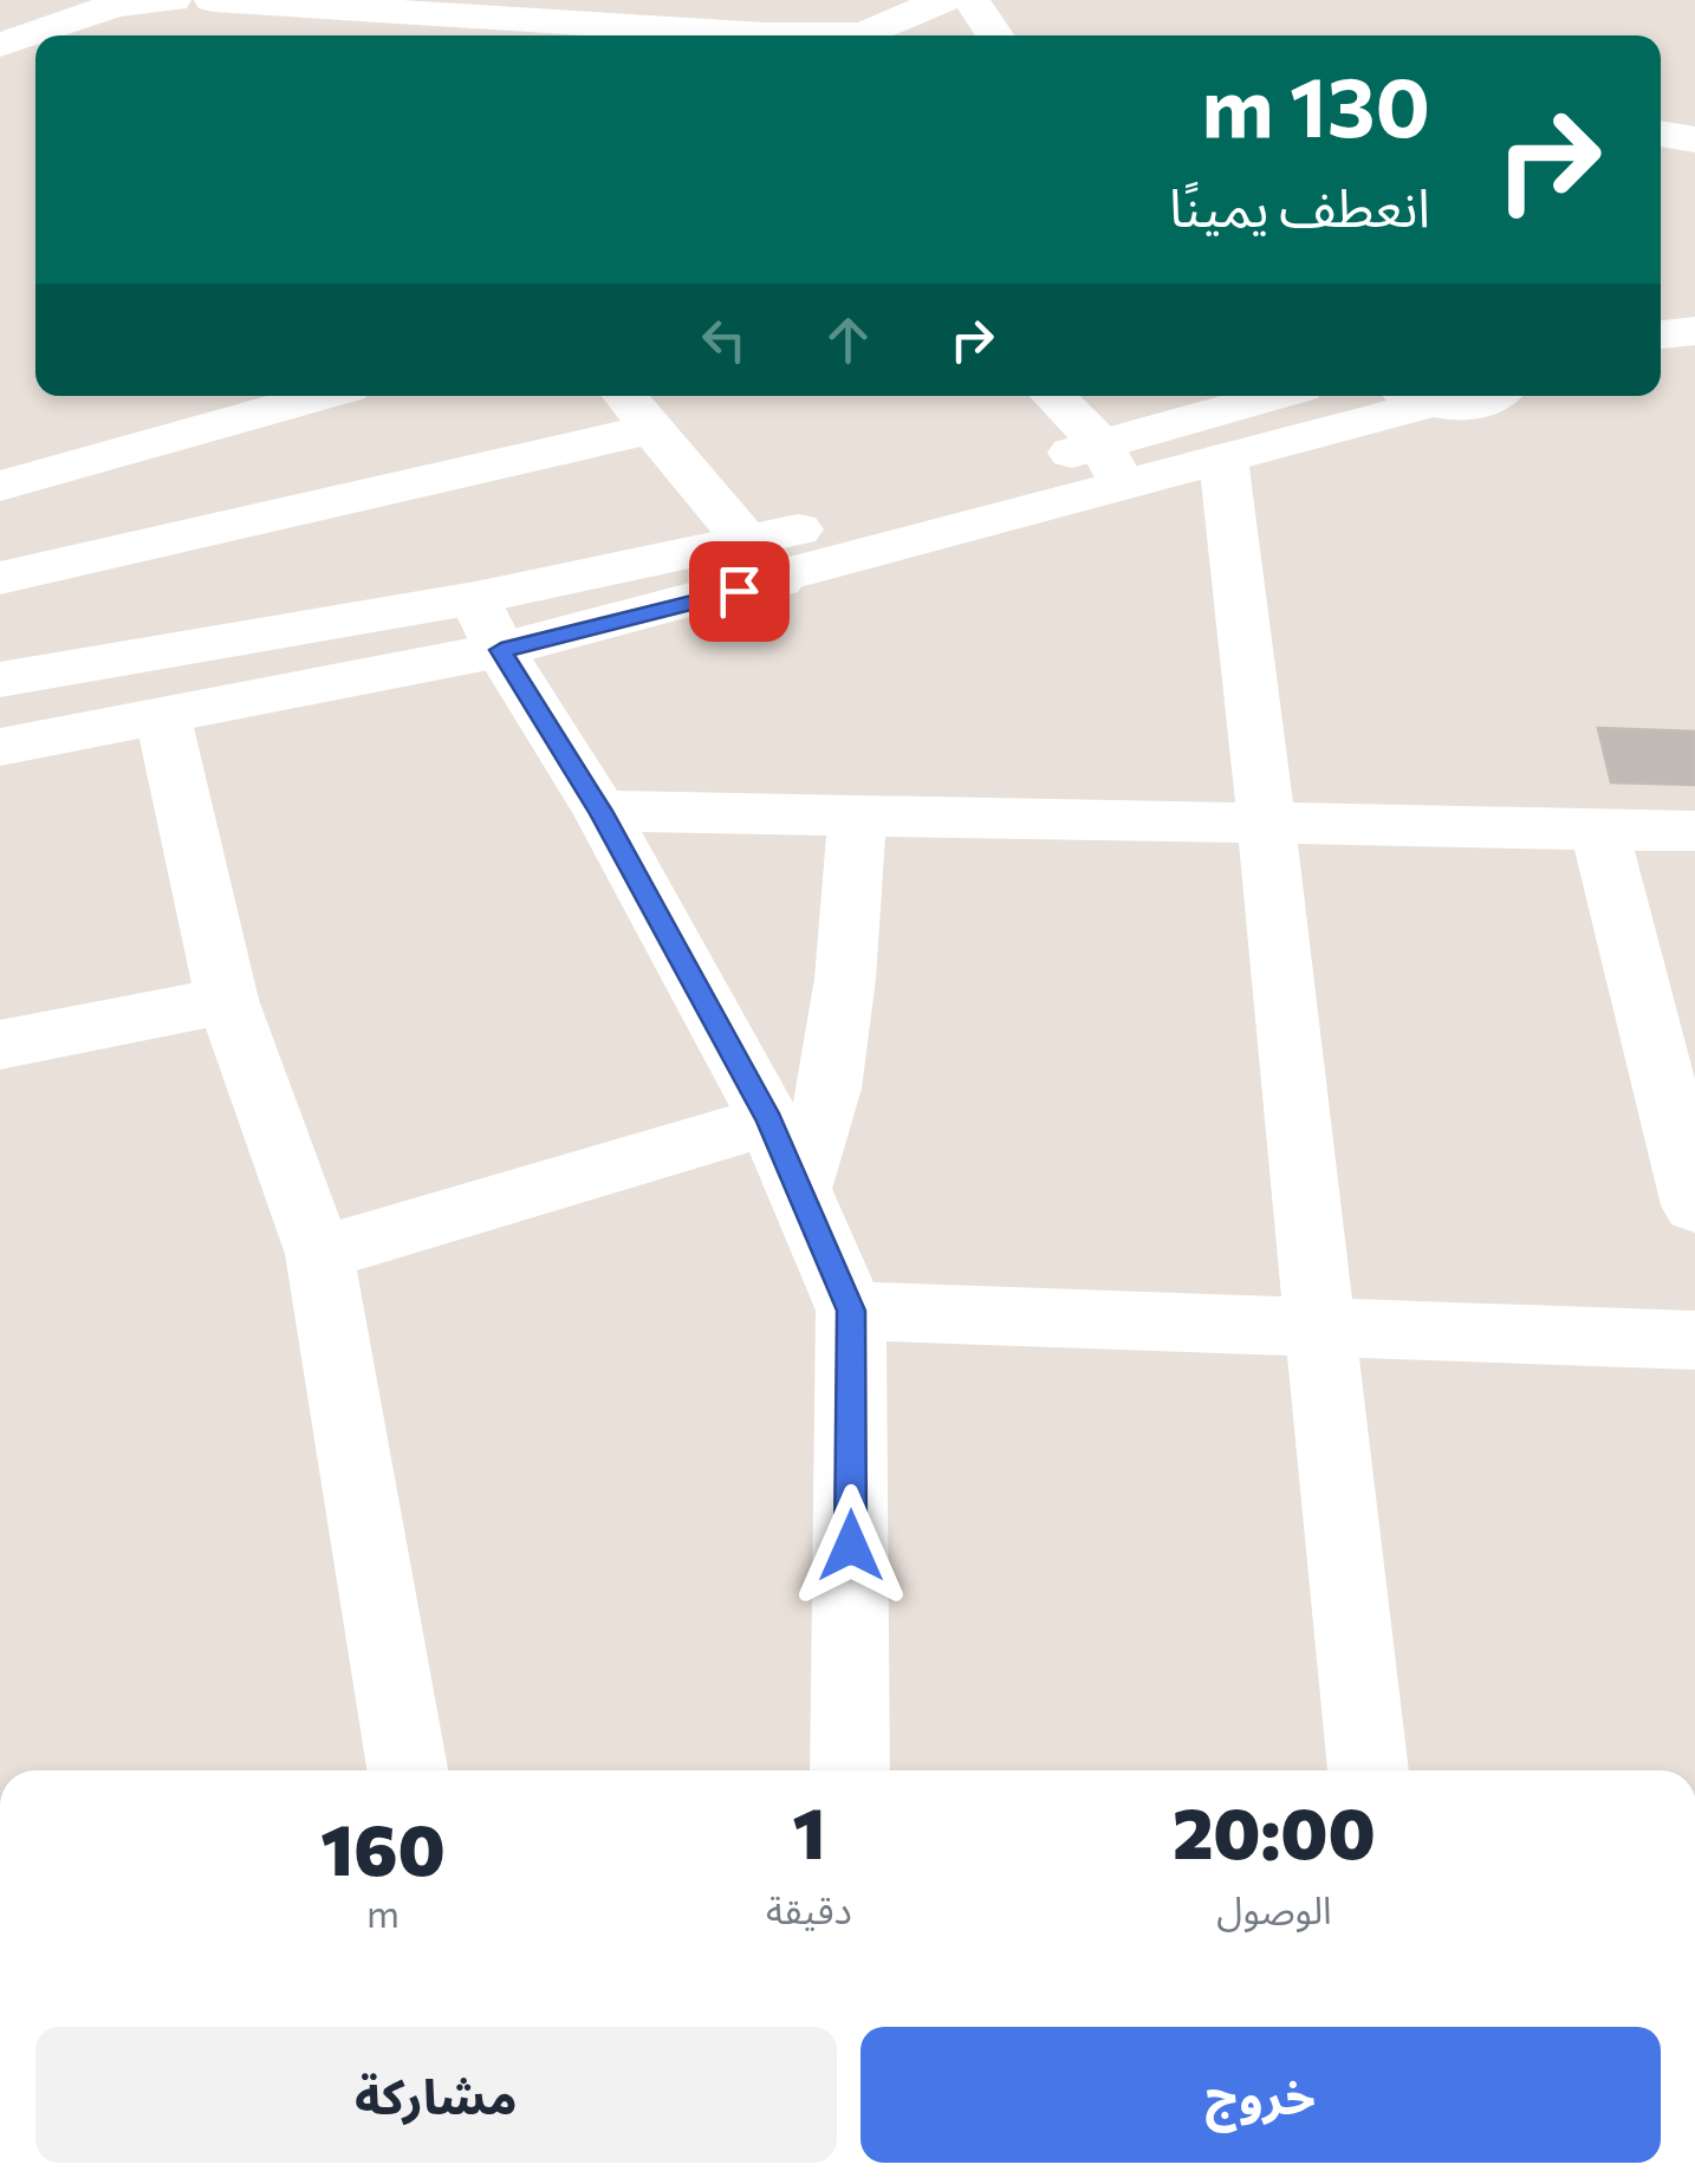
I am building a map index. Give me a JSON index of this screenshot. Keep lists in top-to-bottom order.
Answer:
{
  "page": {
    "turn": ["130 m", "انعطف يمينًا"],
    "eta": [
      "20:00",
      "الوصول",
      "1",
      "دقيقة",
      "160",
      "m"
    ],
    "buttons": ["خروج", "مشاركة"]
  }
}
